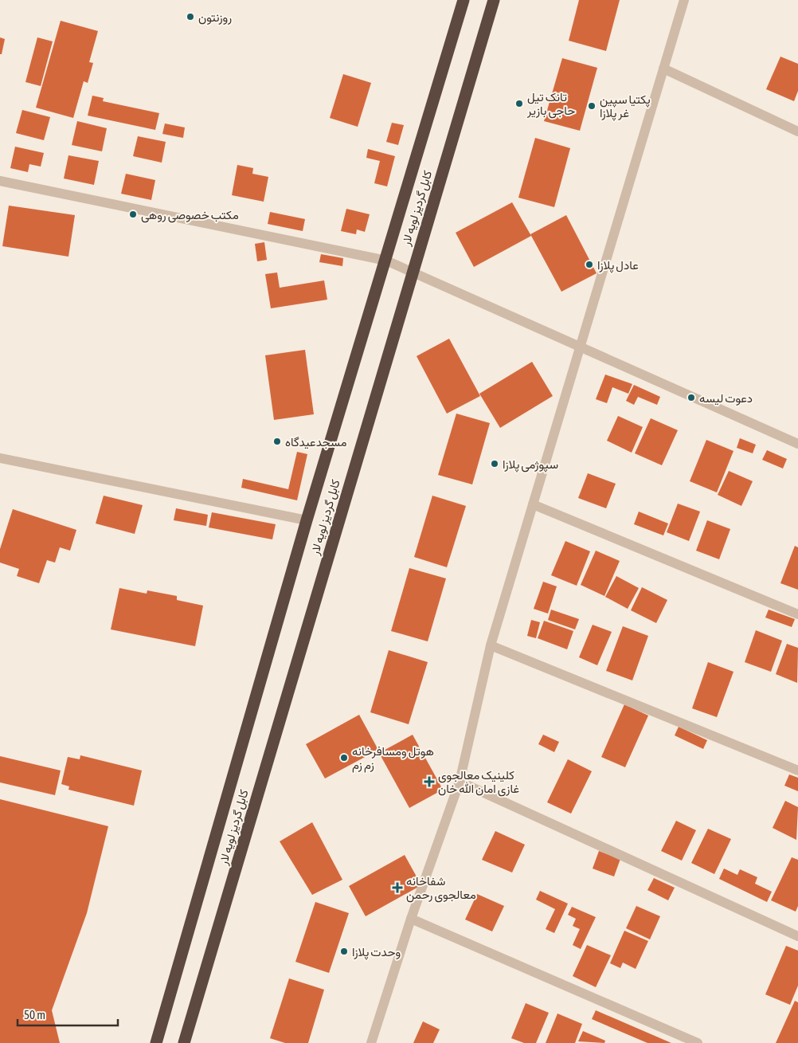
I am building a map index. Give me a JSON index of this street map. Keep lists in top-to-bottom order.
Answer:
{
  "streets": {
    "highway": ["کابل گردیز لویه لار"]
  },
  "places": {
    "other": [
      "روزنتون",
      "تانک تیل حاجی بازیر",
      "پکتیا سپین غر پلازا",
      "مکتب خصوصی روهی",
      "عادل پلازا",
      "دعوت لیسه",
      "مسجدعیدگاه",
      "سپوژمی پلازا",
      "هوتل ومسافرخانه زم زم",
      "وحدت پلازا"
    ],
    "health": ["کلینیک معالجوی غازی امان الله خان", "شفاخانه معالجوی رحمن"]
  },
  "scale_bar": "50 m"
}
